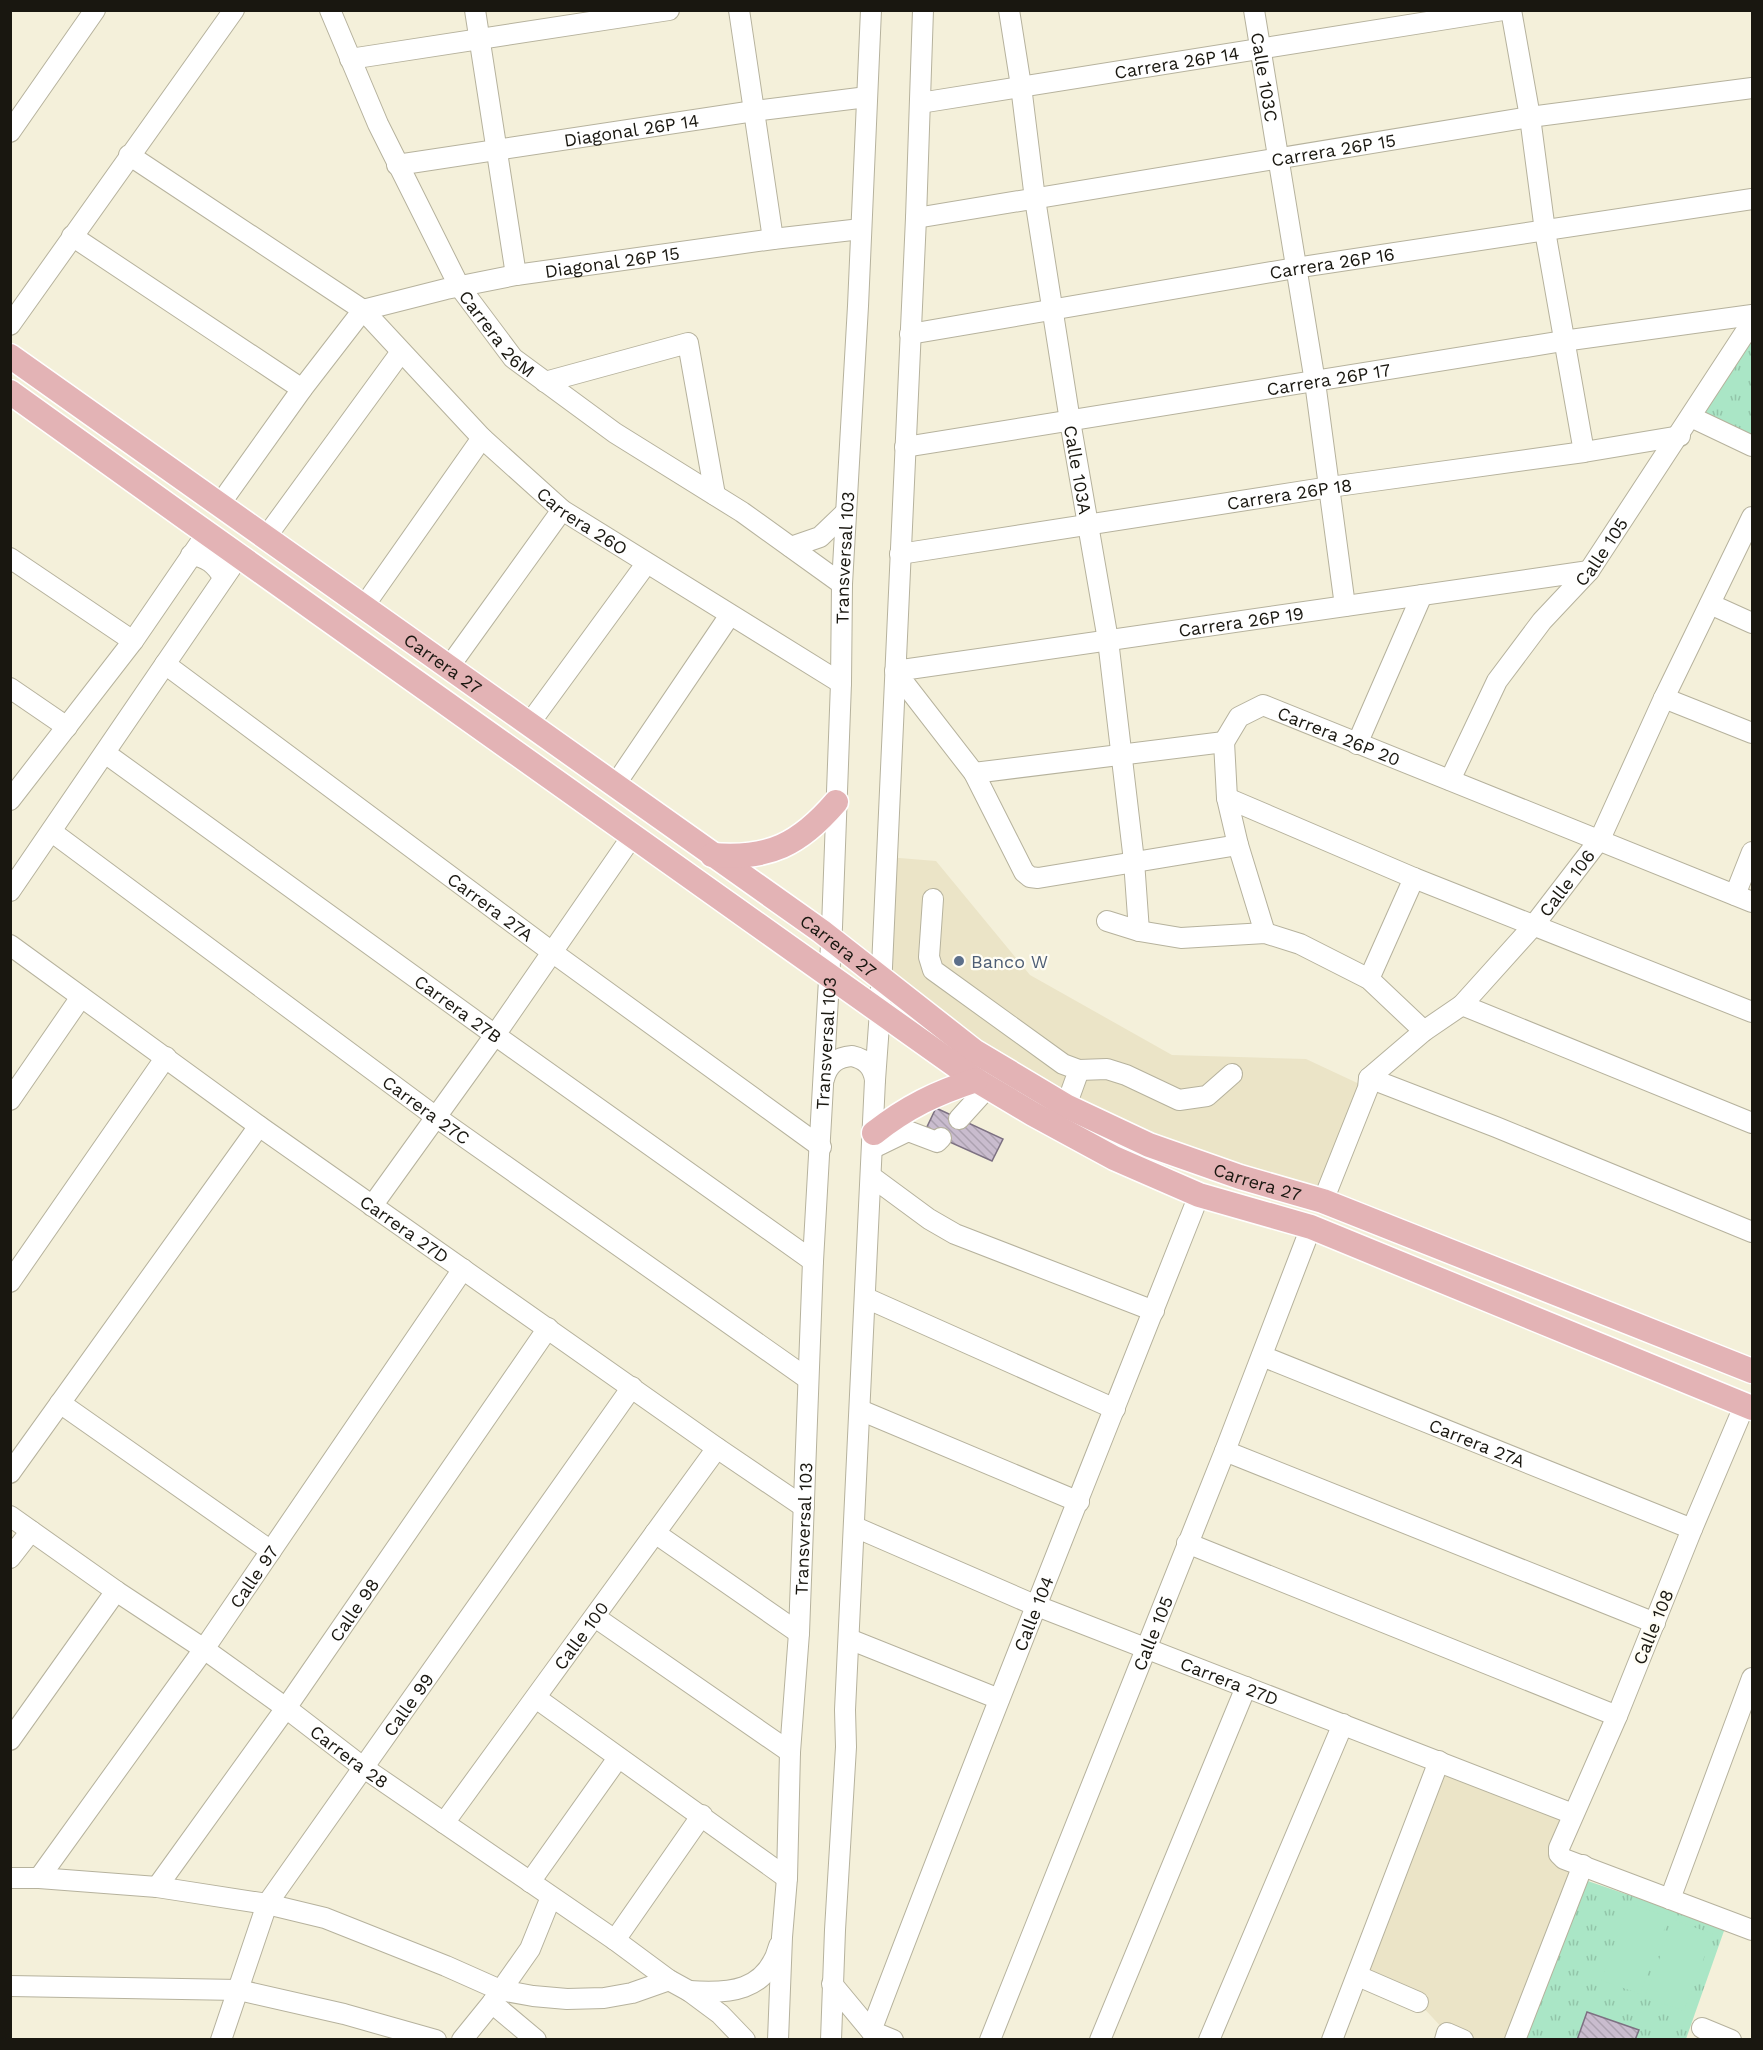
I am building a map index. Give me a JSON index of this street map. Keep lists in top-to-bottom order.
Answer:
{
  "streets": {
    "main road": ["Carrera 27"],
    "street": [
      "Carrera 26P 14",
      "Calle 103C",
      "Diagonal 26P 14",
      "Carrera 26P 15",
      "Diagonal 26P 15",
      "Carrera 26P 16",
      "Carrera 26M",
      "Carrera 26P 17",
      "Calle 103A",
      "Carrera 26P 18",
      "Carrera 26O",
      "Calle 105",
      "Transversal 103",
      "Carrera 26P 19",
      "Carrera 26P 20",
      "Calle 106",
      "Carrera 27A",
      "Carrera 27B",
      "Carrera 27C",
      "Carrera 27D",
      "Calle 97",
      "Calle 98",
      "Calle 104",
      "Calle 108",
      "Calle 100",
      "Calle 99",
      "Carrera 28"
    ]
  },
  "crossings": [
    ["Carrera 26P 14", "Calle 103C"],
    ["Carrera 26P 14", "Calle 103A"],
    ["Calle 103C", "Carrera 26P 15"],
    ["Calle 103C", "Carrera 26P 16"],
    ["Calle 103C", "Carrera 26P 17"],
    ["Calle 103C", "Carrera 26P 18"],
    ["Calle 103C", "Carrera 26P 19"],
    ["Diagonal 26P 14", "Carrera 26M"],
    ["Diagonal 26P 14", "Transversal 103"],
    ["Carrera 26P 15", "Calle 103A"],
    ["Diagonal 26P 15", "Carrera 26M"],
    ["Diagonal 26P 15", "Carrera 26O"],
    ["Diagonal 26P 15", "Transversal 103"],
    ["Carrera 26P 16", "Calle 103A"],
    ["Carrera 26M", "Transversal 103"],
    ["Carrera 26P 17", "Calle 103A"],
    ["Calle 103A", "Carrera 26P 18"],
    ["Calle 103A", "Carrera 26P 19"],
    ["Carrera 26P 18", "Calle 105"],
    ["Carrera 26O", "Transversal 103"],
    ["Calle 105", "Carrera 26P 19"],
    ["Calle 105", "Carrera 27"],
    ["Calle 105", "Carrera 26P 20"],
    ["Calle 105", "Carrera 27A"],
    ["Calle 105", "Carrera 27D"],
    ["Transversal 103", "Carrera 27"],
    ["Transversal 103", "Carrera 27A"],
    ["Transversal 103", "Carrera 27B"],
    ["Transversal 103", "Carrera 27C"],
    ["Transversal 103", "Carrera 27D"],
    ["Transversal 103", "Carrera 28"],
    ["Carrera 27", "Calle 104"],
    ["Carrera 27", "Calle 108"],
    ["Carrera 26P 20", "Calle 106"],
    ["Carrera 27A", "Calle 108"],
    ["Carrera 27D", "Calle 97"],
    ["Carrera 27D", "Calle 98"],
    ["Carrera 27D", "Calle 104"],
    ["Carrera 27D", "Calle 108"],
    ["Carrera 27D", "Calle 100"],
    ["Carrera 27D", "Calle 99"],
    ["Calle 97", "Carrera 28"],
    ["Calle 98", "Carrera 28"],
    ["Calle 100", "Carrera 28"],
    ["Calle 99", "Carrera 28"]
  ],
  "places": ["Banco W"]
}
